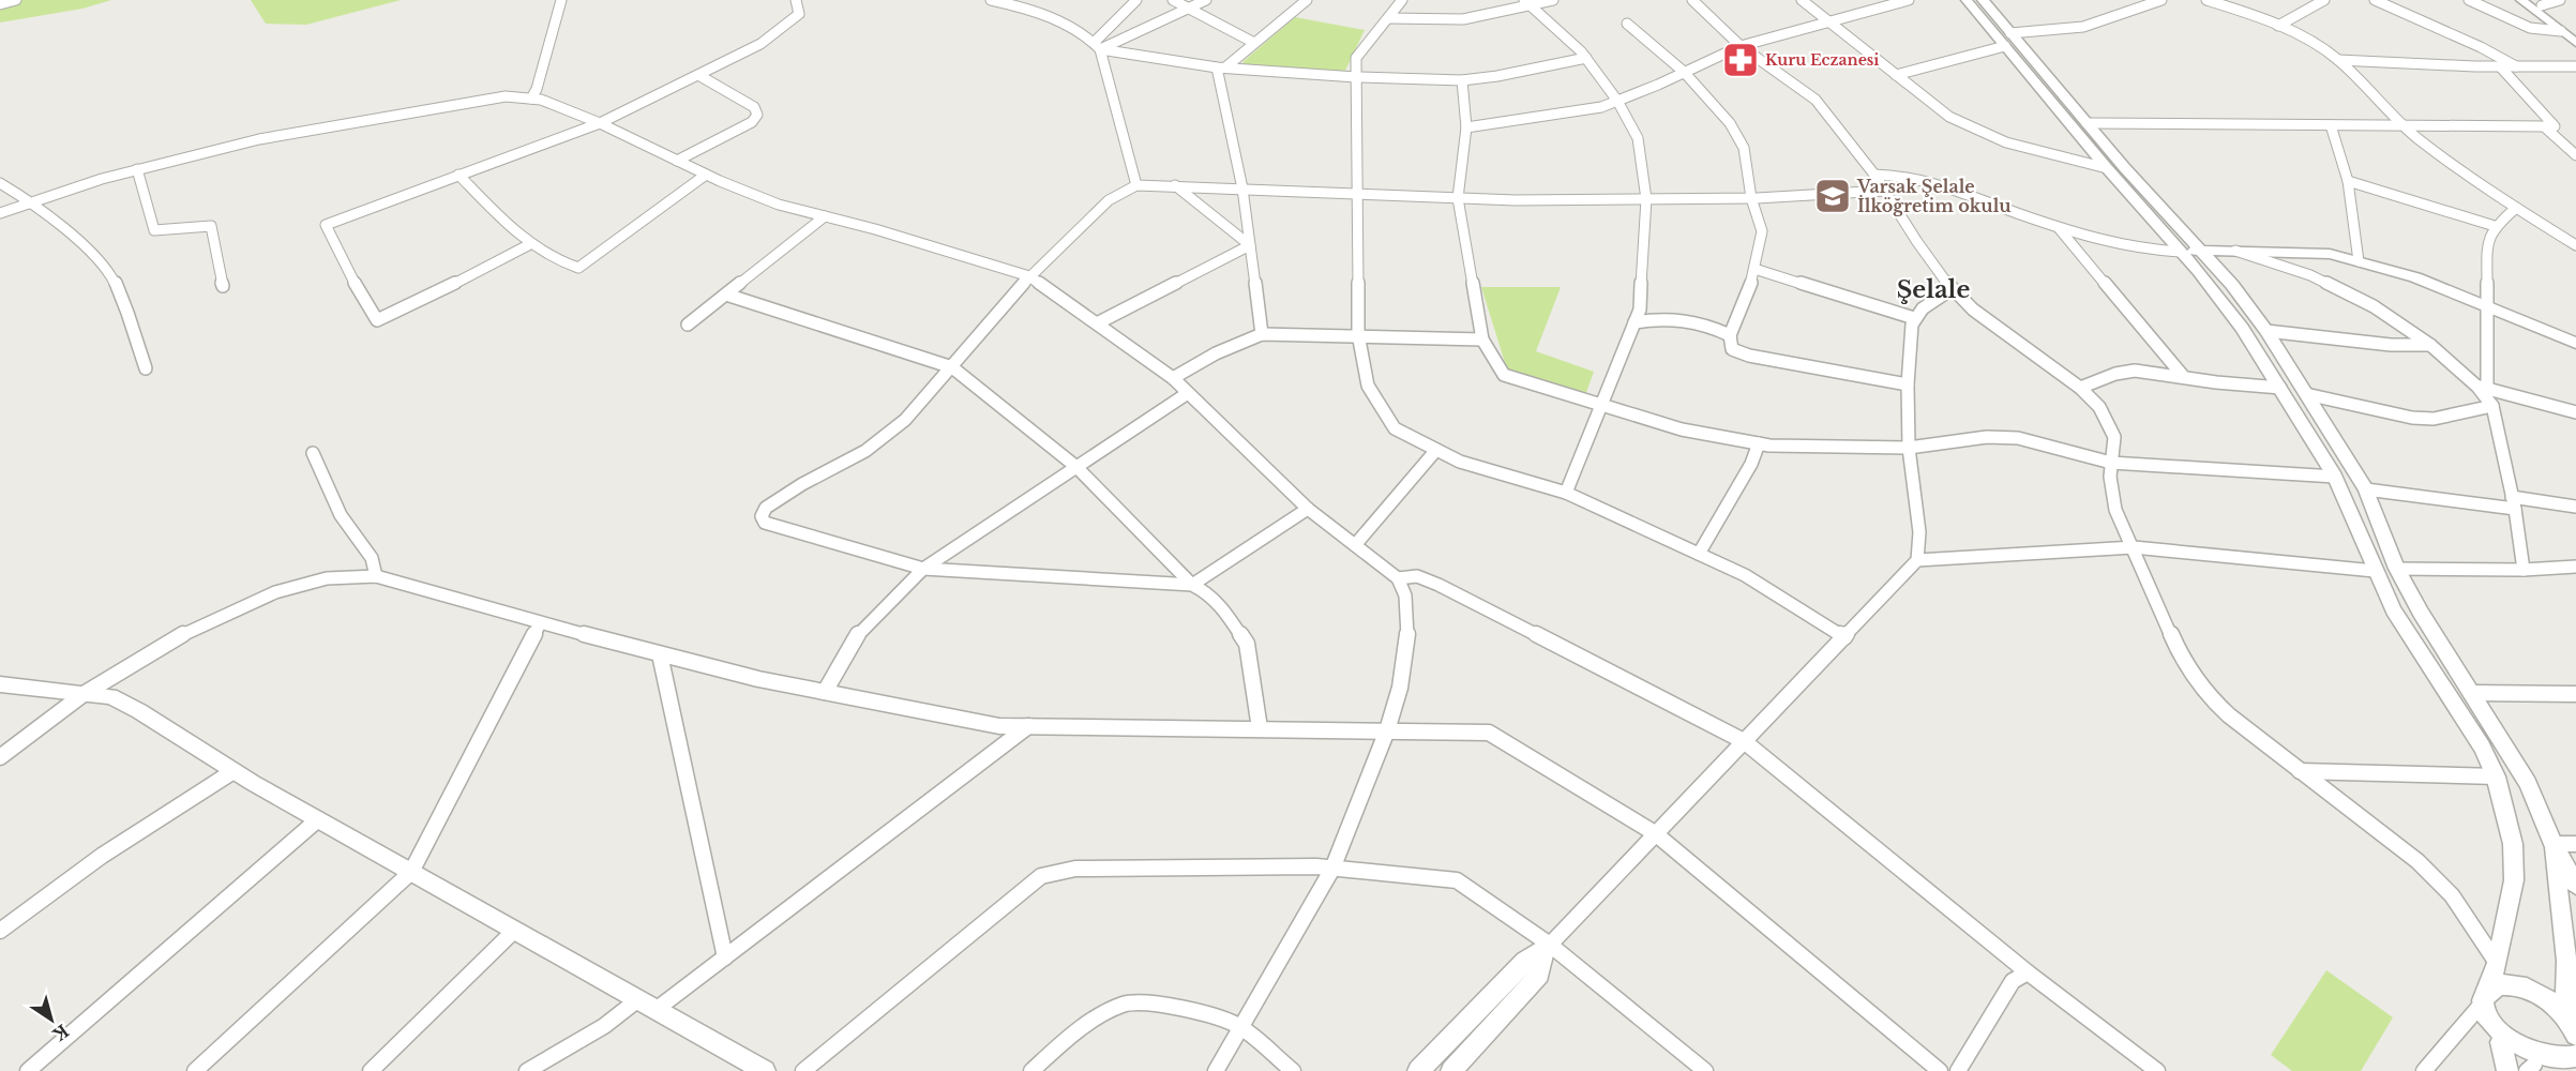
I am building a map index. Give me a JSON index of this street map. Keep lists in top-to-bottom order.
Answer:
{
  "districts": ["Şelale"],
  "places": {
    "pharmacy": ["Kuru Eczanesi"],
    "school or university": ["Varsak Şelale İlköğretim okulu"]
  },
  "north": "bottom right"
}
